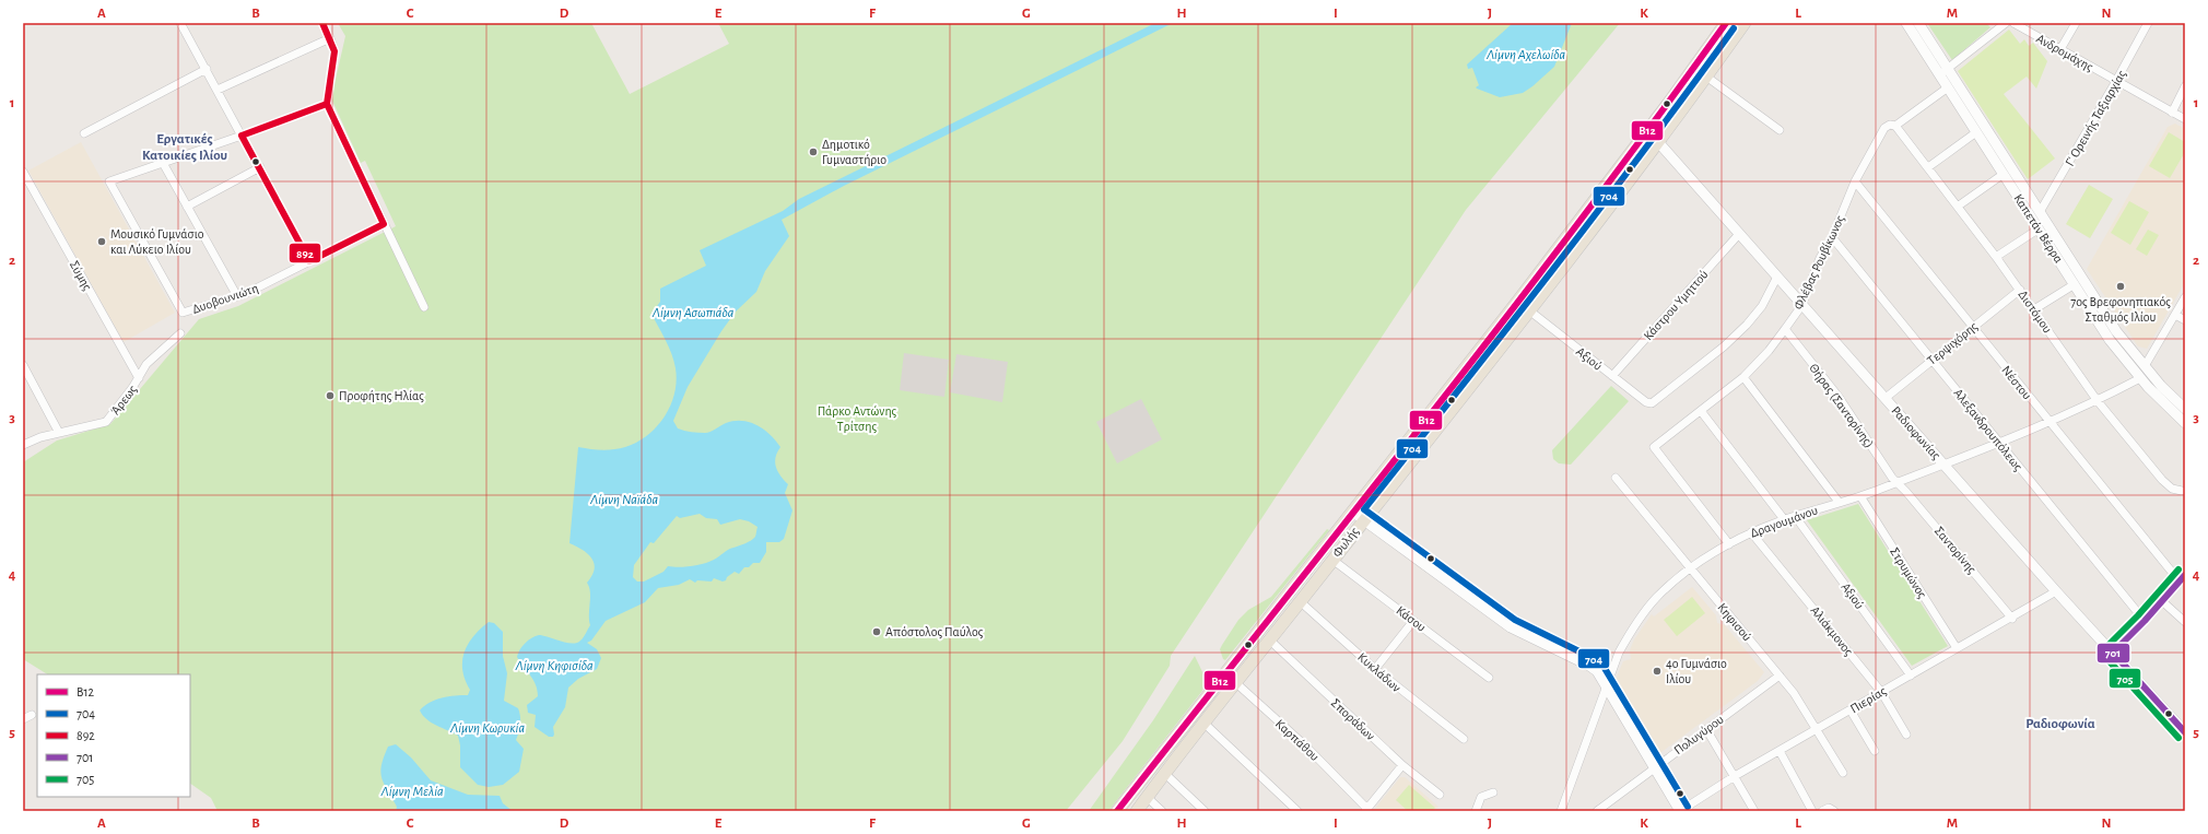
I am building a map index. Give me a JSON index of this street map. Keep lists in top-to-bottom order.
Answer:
{
  "streets": {
    "main road": ["Φυλής"],
    "street": [
      "Ανδρομάχης",
      "Γ' Ορεινής Ταξιαρχίας",
      "Καπετάν Βέρρα",
      "Φλέβας Ρουβίκωνος",
      "Σύμης",
      "Δυοβουνιώτη",
      "Κάστρου Υμηττού",
      "Διστόμου",
      "Τερψιχόρης",
      "Αξιού",
      "Νέστου",
      "Άρεως",
      "Θήρας (Σαντορίνης)",
      "Αλεξανδρουπόλεως",
      "Ραδιοφωνίας",
      "Δραγουμάνου",
      "Σαντορίνης",
      "Στρυμώνος",
      "Κάσου",
      "Κηφισού",
      "Αλιάκμονος",
      "Κυκλάδων",
      "Πιερίας",
      "Σποράδων",
      "Πολυγύρου",
      "Καρπάθου"
    ]
  },
  "crossings": [
    ["Ανδρομάχης", "Γ' Ορεινής Ταξιαρχίας"],
    ["Γ' Ορεινής Ταξιαρχίας", "Καπετάν Βέρρα"],
    ["Καπετάν Βέρρα", "Φλέβας Ρουβίκωνος"],
    ["Καπετάν Βέρρα", "Δραγουμάνου"],
    ["Φλέβας Ρουβίκωνος", "Διστόμου"],
    ["Φλέβας Ρουβίκωνος", "Νέστου"],
    ["Φλέβας Ρουβίκωνος", "Θήρας (Σαντορίνης)"],
    ["Φλέβας Ρουβίκωνος", "Αλεξανδρουπόλεως"],
    ["Φλέβας Ρουβίκωνος", "Ραδιοφωνίας"],
    ["Φλέβας Ρουβίκωνος", "Δραγουμάνου"],
    ["Σύμης", "Άρεως"],
    ["Κάστρου Υμηττού", "Αξιού"],
    ["Κάστρου Υμηττού", "Ραδιοφωνίας"],
    ["Διστόμου", "Τερψιχόρης"],
    ["Διστόμου", "Δραγουμάνου"],
    ["Τερψιχόρης", "Νέστου"],
    ["Τερψιχόρης", "Αλεξανδρουπόλεως"],
    ["Τερψιχόρης", "Ραδιοφωνίας"],
    ["Αξιού", "Ραδιοφωνίας"],
    ["Αξιού", "Δραγουμάνου"],
    ["Αξιού", "Φυλής"],
    ["Αξιού", "Πιερίας"],
    ["Νέστου", "Δραγουμάνου"],
    ["Θήρας (Σαντορίνης)", "Δραγουμάνου"],
    ["Θήρας (Σαντορίνης)", "Σαντορίνης"],
    ["Αλεξανδρουπόλεως", "Δραγουμάνου"],
    ["Ραδιοφωνίας", "Δραγουμάνου"],
    ["Ραδιοφωνίας", "Φυλής"],
    ["Ραδιοφωνίας", "Πιερίας"],
    ["Δραγουμάνου", "Σαντορίνης"],
    ["Δραγουμάνου", "Στρυμώνος"],
    ["Δραγουμάνου", "Κηφισού"],
    ["Δραγουμάνου", "Αλιάκμονος"],
    ["Φυλής", "Κάσου"],
    ["Φυλής", "Κυκλάδων"],
    ["Φυλής", "Σποράδων"],
    ["Φυλής", "Καρπάθου"],
    ["Σαντορίνης", "Πιερίας"],
    ["Στρυμώνος", "Πιερίας"],
    ["Κηφισού", "Πιερίας"],
    ["Κηφισού", "Πολυγύρου"],
    ["Αλιάκμονος", "Πιερίας"]
  ],
  "districts": ["Εργατικές Κατοικίες Ιλίου", "Ραδιοφωνία"],
  "water": [
    "Λίμνη Αχελωίδα",
    "Λίμνη Ασωπιάδα",
    "Λίμνη Ναϊάδα",
    "Λίμνη Κηφισίδα",
    "Λίμνη Κωρυκία",
    "Λίμνη Μελία"
  ],
  "parks": ["Πάρκο Αντώνης Τρίτσης"],
  "places": [
    "Δημοτικό Γυμναστήριο",
    "Μουσικό Γυμνάσιο και Λύκειο Ιλίου",
    "7ος Βρεφονηπιακός Σταθμός Ιλίου",
    "Προφήτης Ηλίας",
    "Απόστολος Παύλος",
    "4ο Γυμνάσιο Ιλίου"
  ],
  "lines": [
    "transit line Β12",
    "transit line 892",
    "transit line 704",
    "transit line 705",
    "transit line 701"
  ],
  "legend": [
    "Β12",
    "704",
    "892",
    "701",
    "705"
  ],
  "grid": {
    "columns": [
      "A",
      "B",
      "C",
      "D",
      "E",
      "F",
      "G",
      "H",
      "I",
      "J",
      "K",
      "L",
      "M",
      "N"
    ],
    "rows": [
      "1",
      "2",
      "3",
      "4",
      "5"
    ]
  }
}
